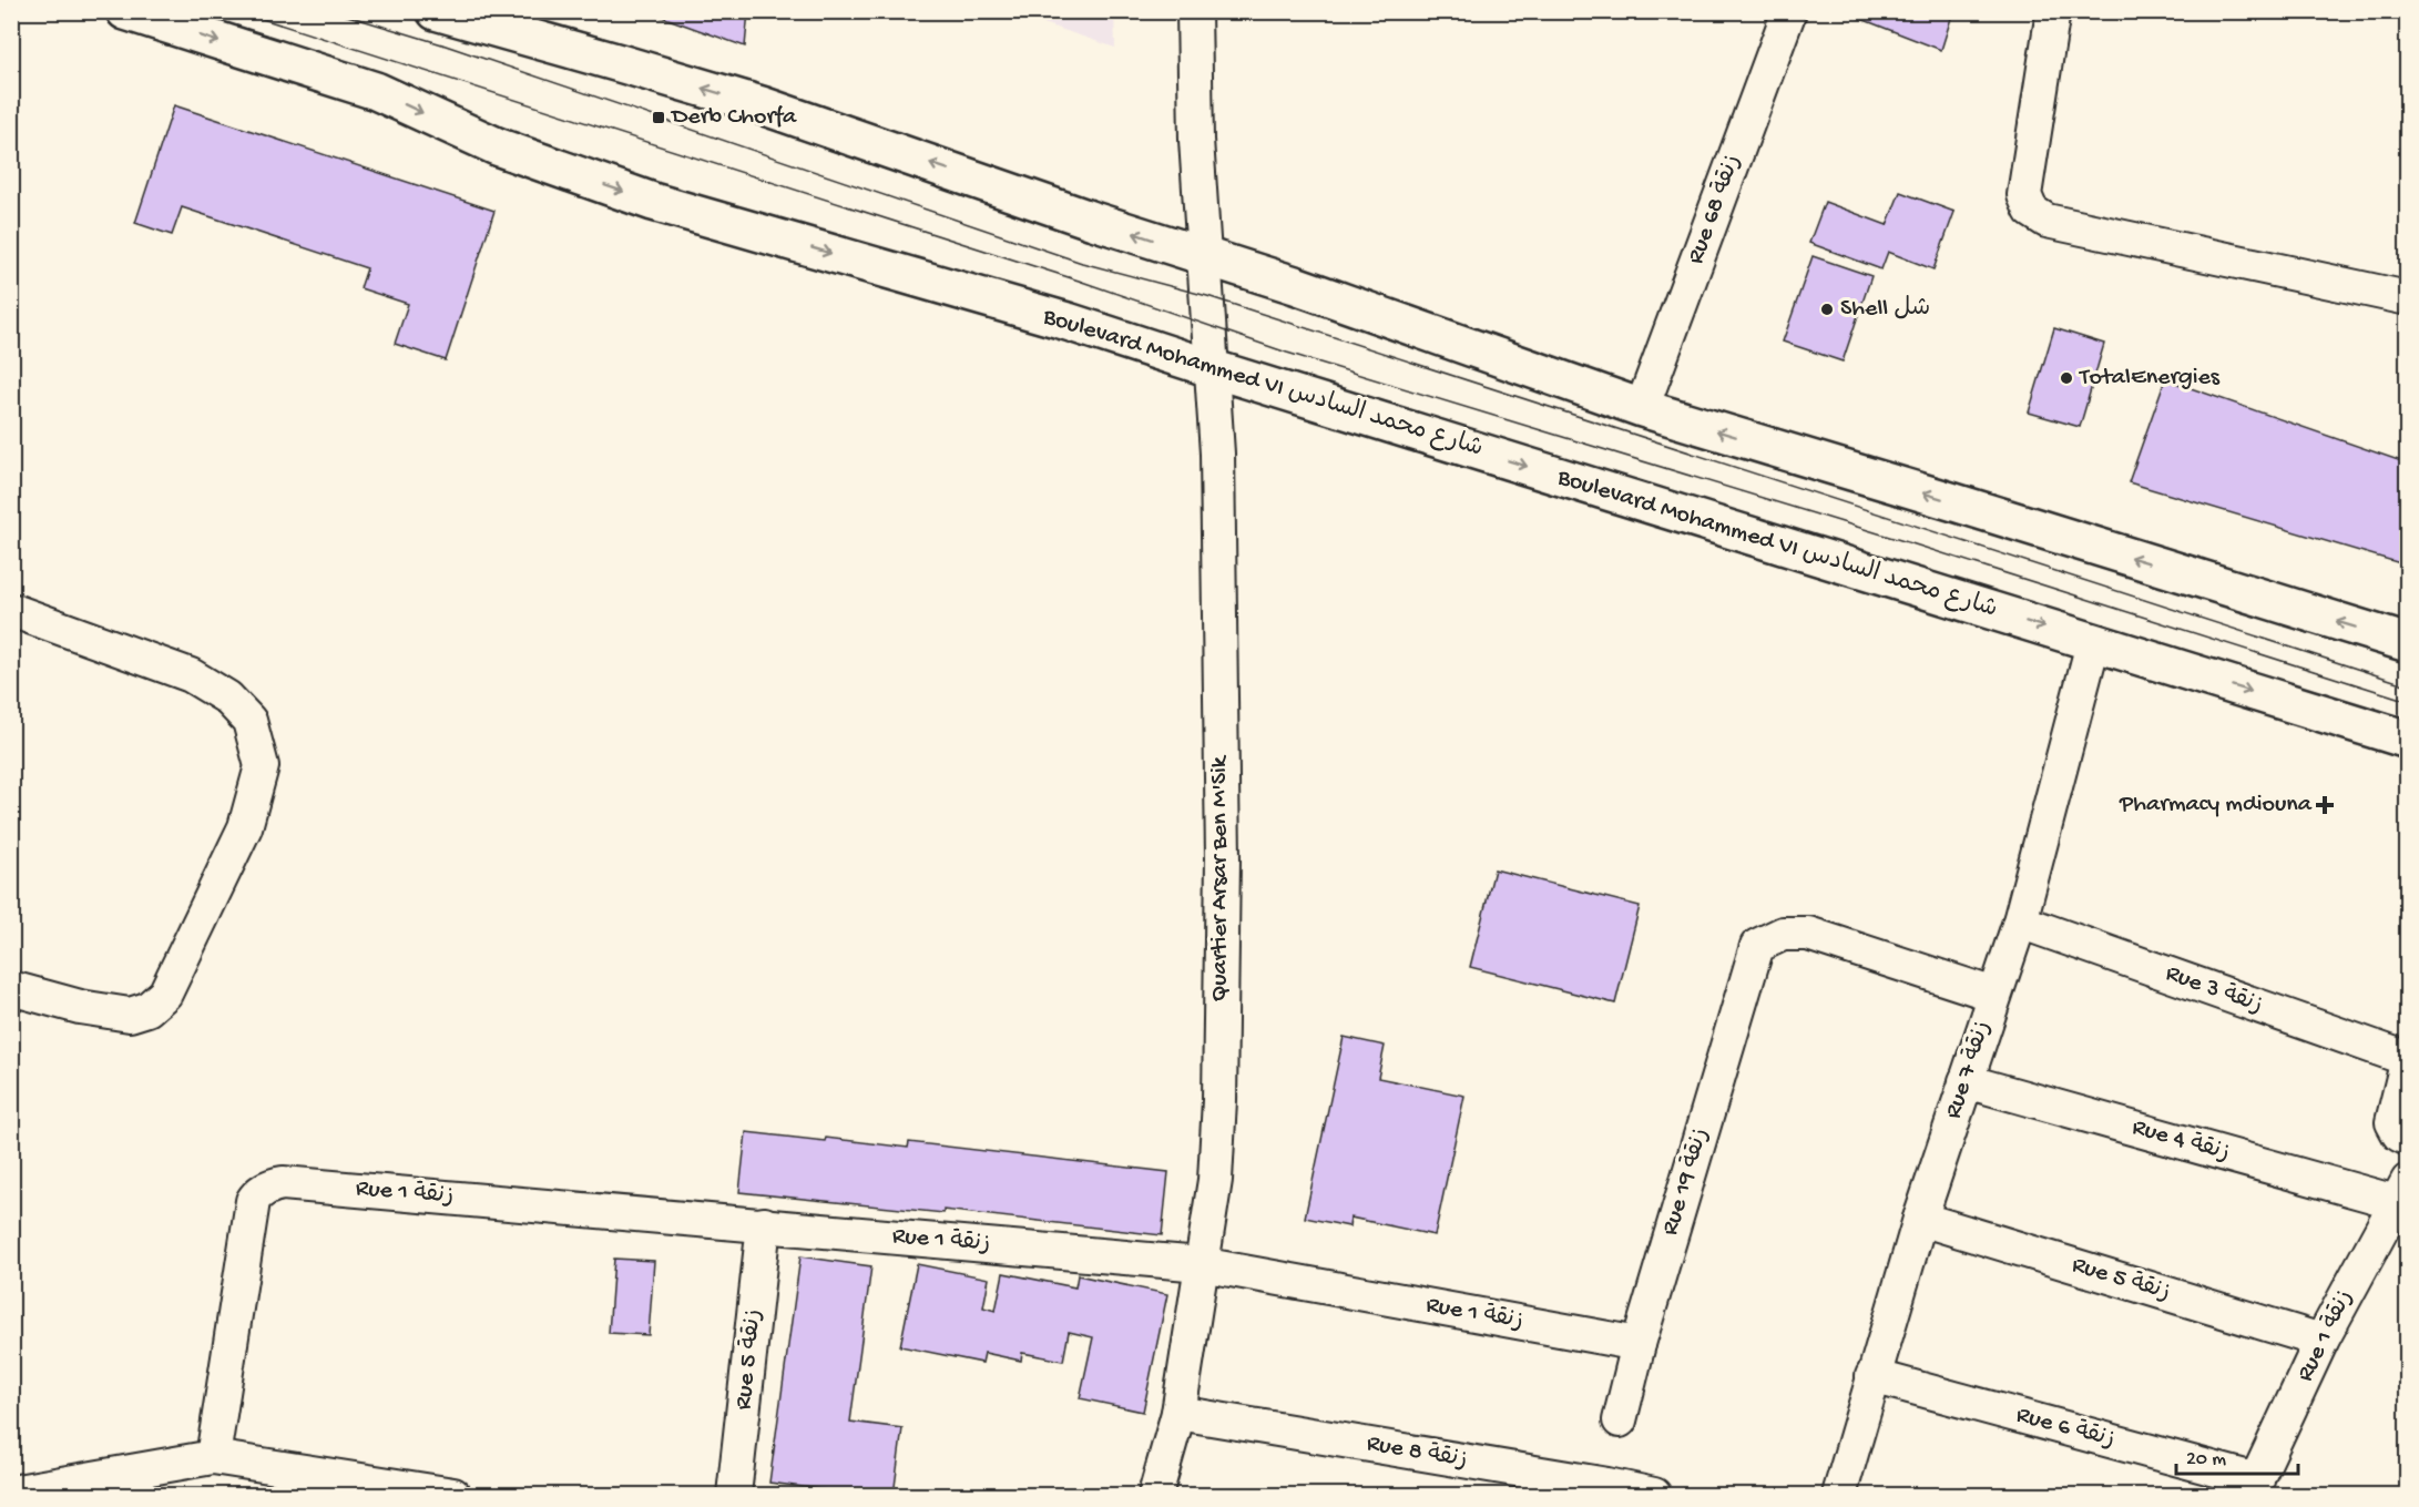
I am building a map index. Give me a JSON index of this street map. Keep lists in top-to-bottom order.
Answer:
{
  "streets": {
    "main road": ["Boulevard Mohammed VI شارع محمد السادس"],
    "street": [
      "Rue 68 زنقة",
      "Quartier Arsar Ben M'Sik",
      "Rue 3 زنقة",
      "Rue 7 زنقة",
      "Rue 4 زنقة",
      "Rue 19 زنقة",
      "Rue 1 زنقة",
      "Rue 5 زنقة",
      "Rue 6 زنقة",
      "Rue 8 زنقة"
    ]
  },
  "crossings": [
    ["Boulevard Mohammed VI شارع محمد السادس", "Quartier Arsar Ben M'Sik"],
    ["Boulevard Mohammed VI شارع محمد السادس", "Rue 7 زنقة"],
    ["Quartier Arsar Ben M'Sik", "Rue 1 زنقة"],
    ["Quartier Arsar Ben M'Sik", "Rue 8 زنقة"],
    ["Rue 3 زنقة", "Rue 7 زنقة"],
    ["Rue 7 زنقة", "Rue 4 زنقة"],
    ["Rue 7 زنقة", "Rue 19 زنقة"],
    ["Rue 7 زنقة", "Rue 5 زنقة"],
    ["Rue 7 زنقة", "Rue 6 زنقة"],
    ["Rue 4 زنقة", "Rue 1 زنقة"],
    ["Rue 19 زنقة", "Rue 1 زنقة"],
    ["Rue 1 زنقة", "Rue 5 زنقة"],
    ["Rue 1 زنقة", "Rue 6 زنقة"]
  ],
  "places": {
    "transit": ["Derb Chorfa"],
    "other": ["Shell شل", "TotalEnergies"],
    "health": ["Pharmacy mdiouna"]
  },
  "scale_bar": "20 m"
}
